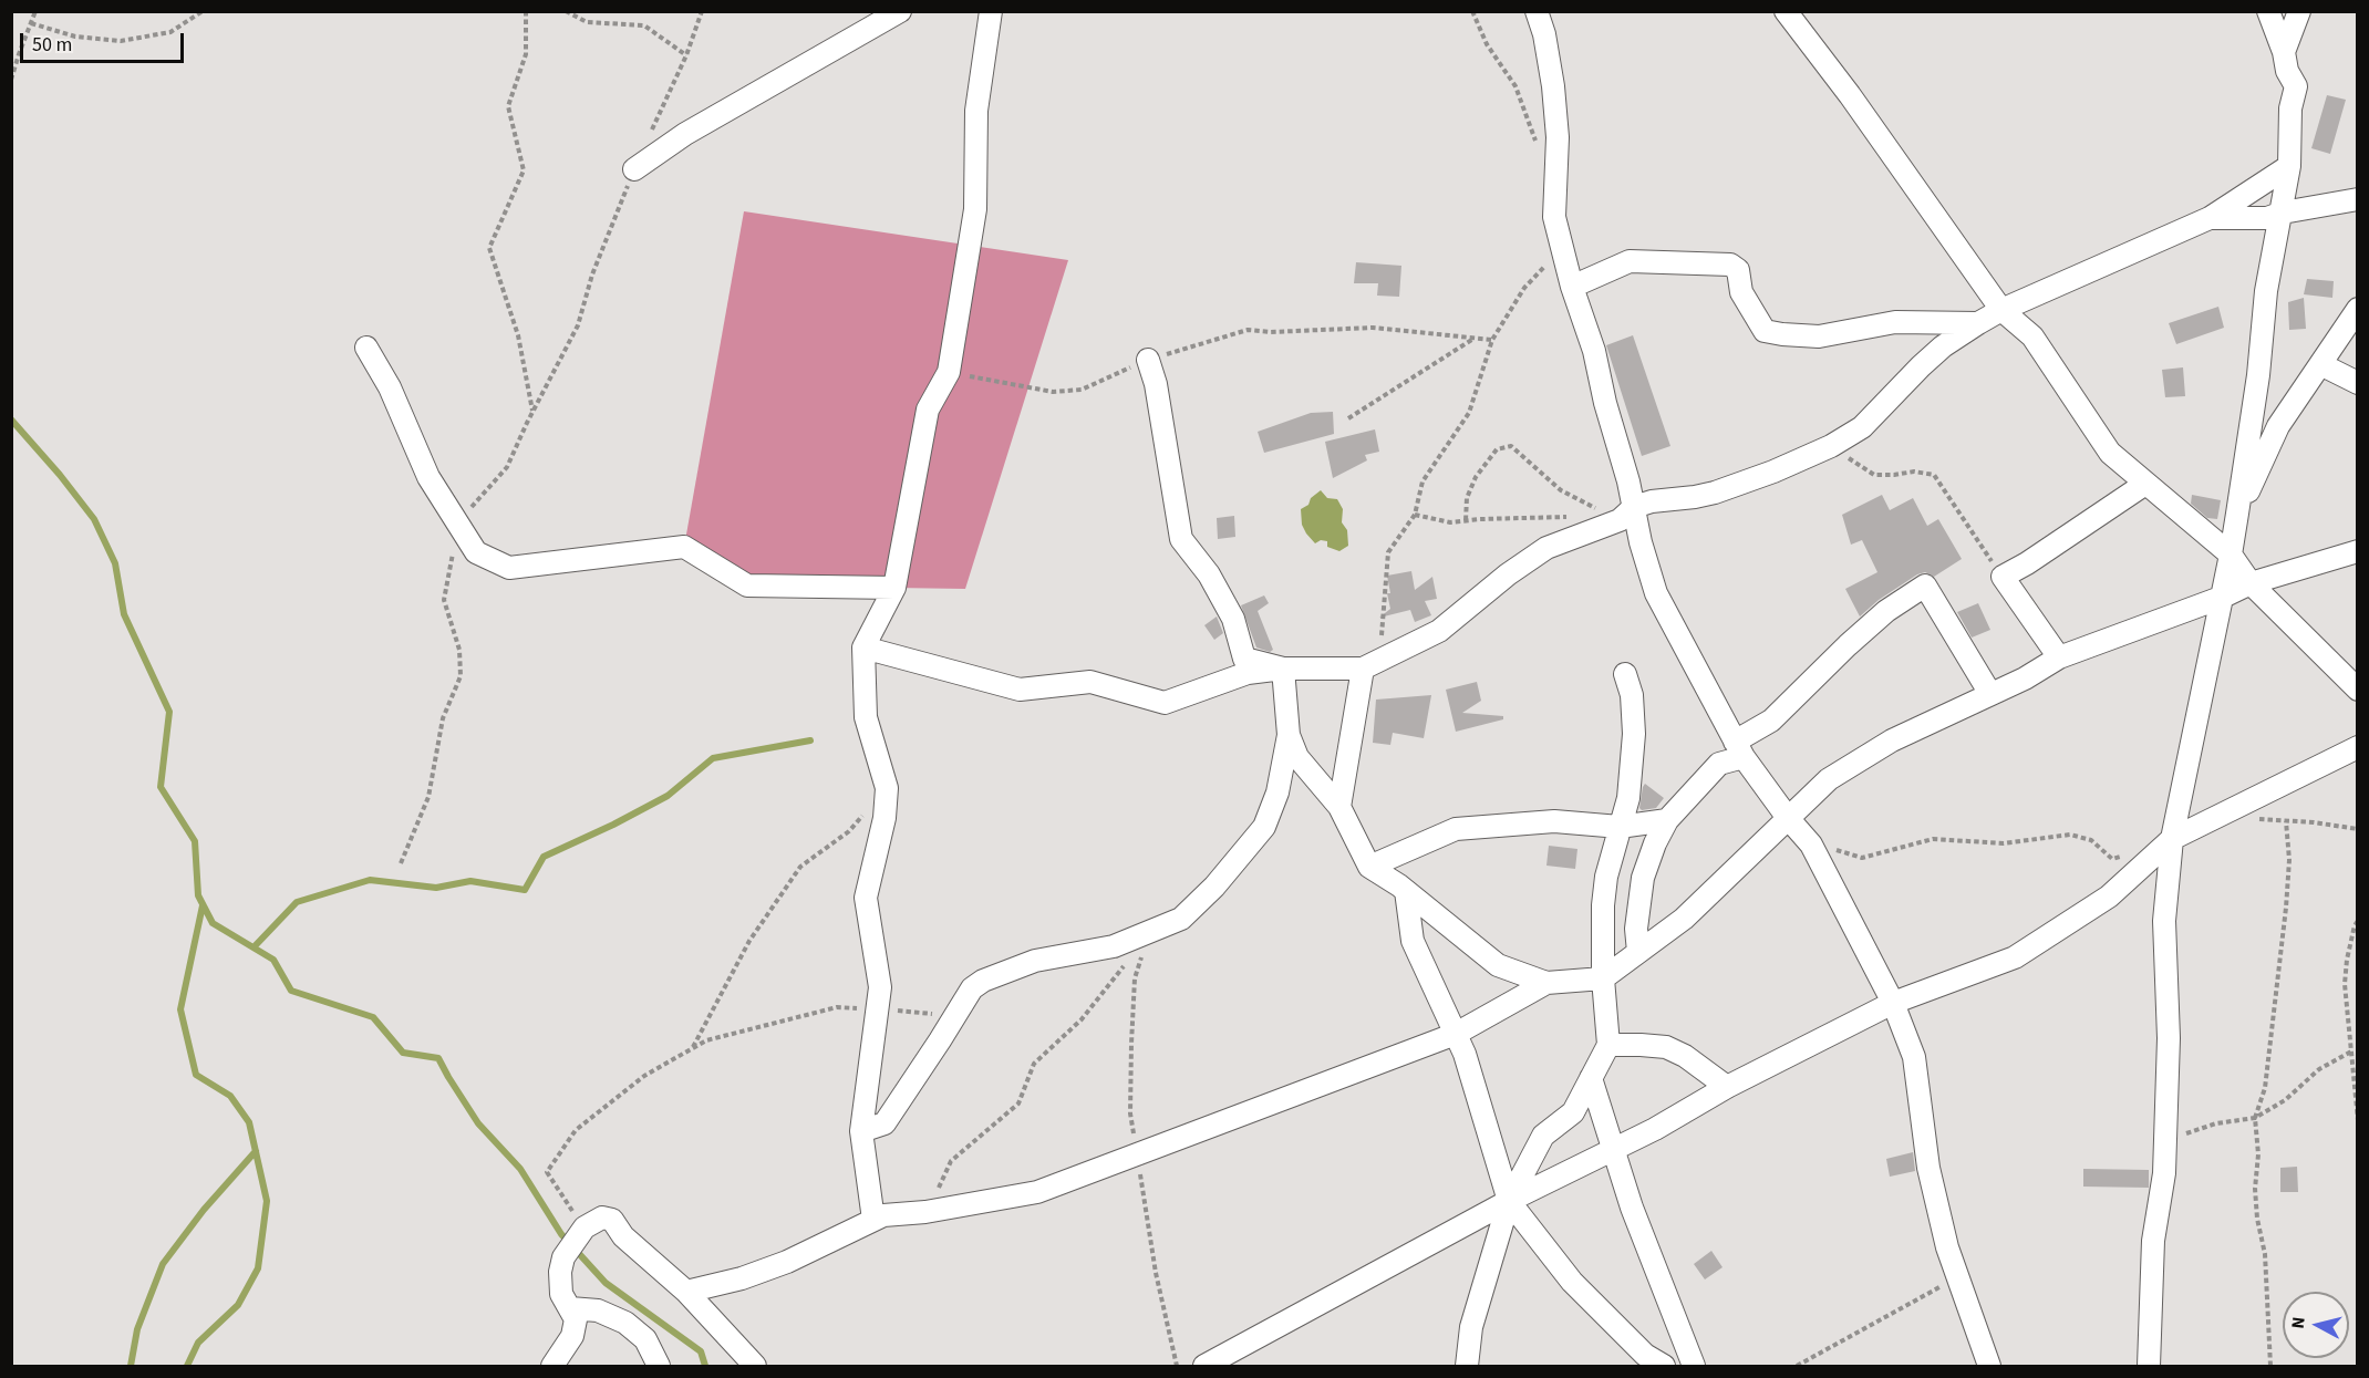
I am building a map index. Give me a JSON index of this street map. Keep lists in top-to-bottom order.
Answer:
{
  "scale_bar": "50 m",
  "north": "left"
}
